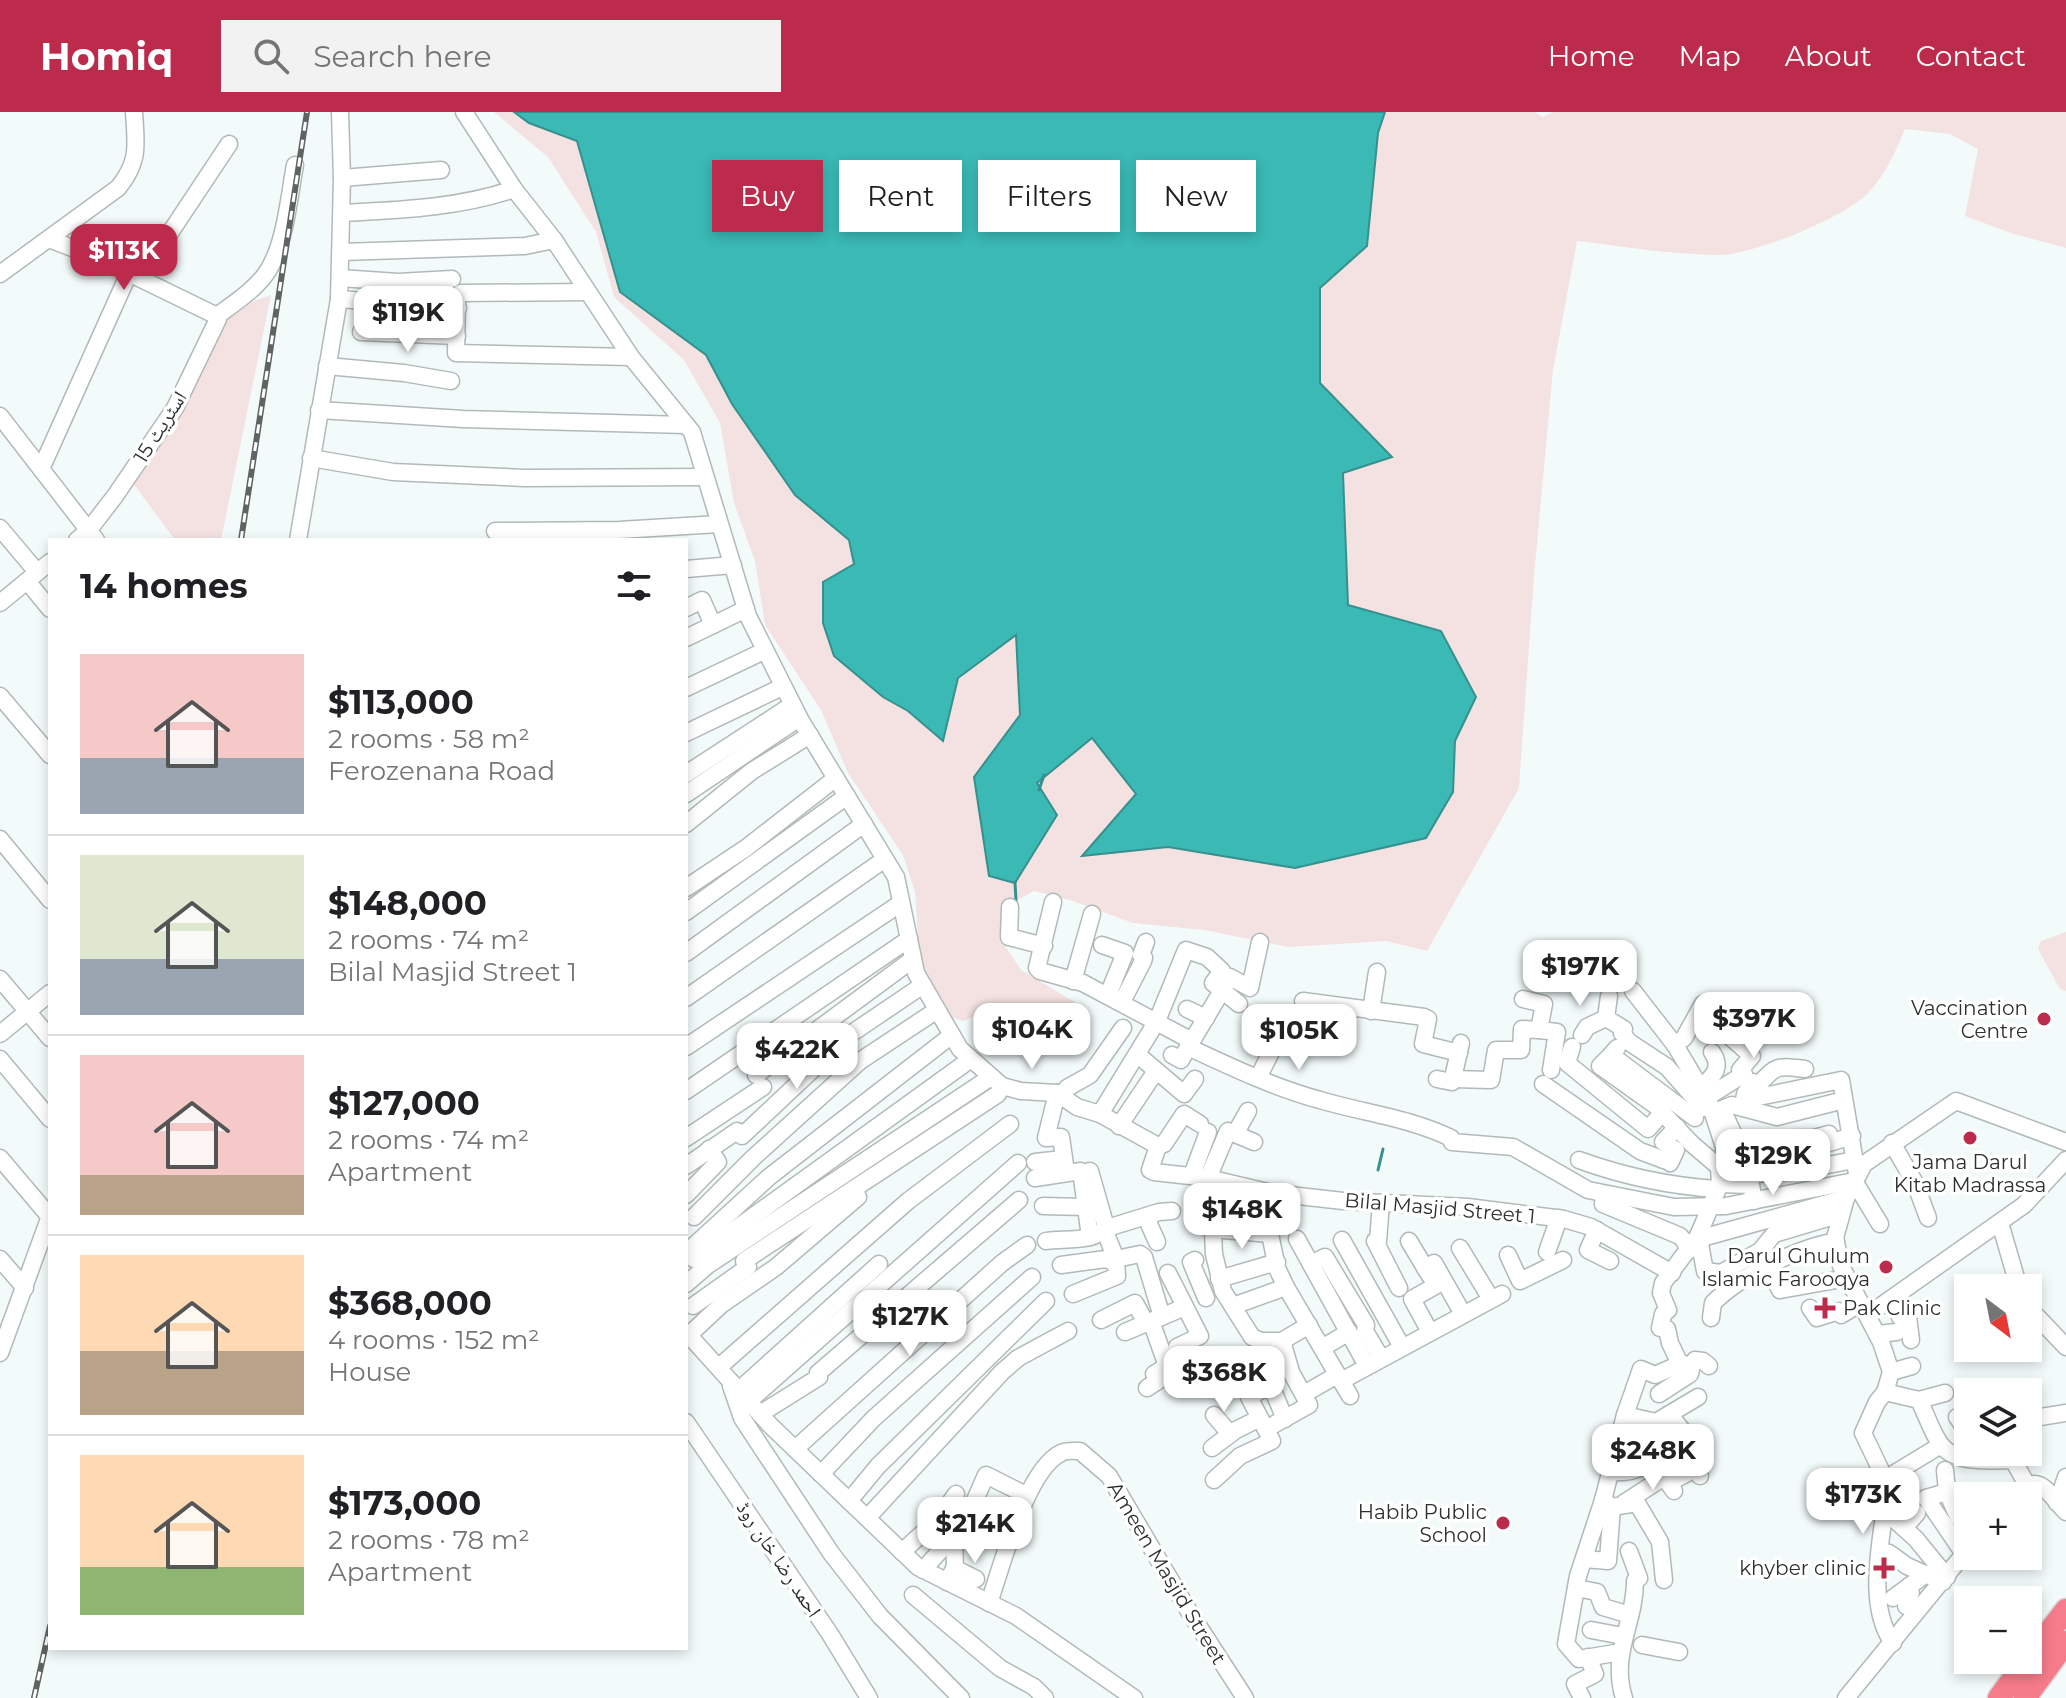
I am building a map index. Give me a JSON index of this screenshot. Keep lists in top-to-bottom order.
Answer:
{
  "streets": {
    "street": [
      "اسٹریٹ 15",
      "Bilal Masjid Street 1",
      "احمد رضا خان روڈ",
      "Ameen Masjid Street"
    ]
  },
  "places": {
    "other": [
      "Vaccination Centre",
      "Jama Darul Kitab Madrassa",
      "Darul Ghulum Islamic Farooqya",
      "Habib Public School"
    ],
    "health": ["Pak Clinic", "khyber clinic"]
  },
  "north": "bottom right",
  "page": {
    "header": "Homiq",
    "search": "Search here",
    "nav": [
      "Home",
      "Map",
      "About",
      "Contact"
    ],
    "chip": [
      "Buy",
      "Rent",
      "Filters",
      "New"
    ],
    "price": [
      "$113K",
      "$119K",
      "$197K",
      "$397K",
      "$104K",
      "$105K",
      "$422K",
      "$129K",
      "$148K",
      "$127K",
      "$368K",
      "$248K",
      "$173K",
      "$214K"
    ],
    "heading": "14 homes",
    "list": [
      {
        "name": "$113,000",
        "note": "2 rooms · 58 m² · Ferozenana Road"
      },
      {
        "name": "$148,000",
        "note": "2 rooms · 74 m² · Bilal Masjid Street 1"
      },
      {
        "name": "$127,000",
        "note": "2 rooms · 74 m² · Apartment"
      },
      {
        "name": "$368,000",
        "note": "4 rooms · 152 m² · House"
      },
      {
        "name": "$173,000",
        "note": "2 rooms · 78 m² · Apartment"
      }
    ],
    "map_buttons": ["+", "−"]
  }
}
